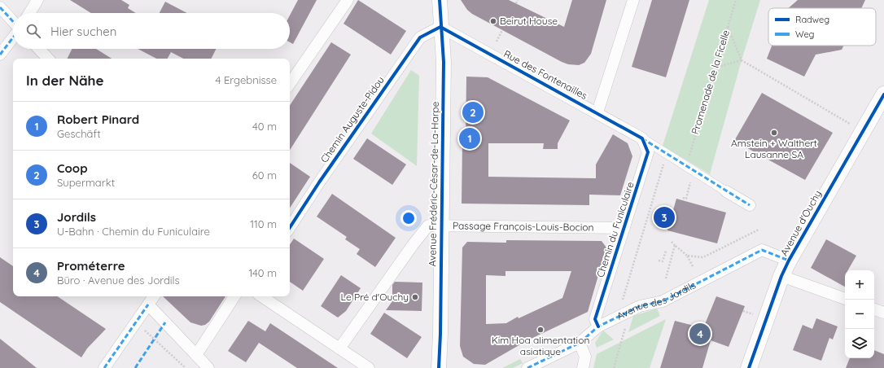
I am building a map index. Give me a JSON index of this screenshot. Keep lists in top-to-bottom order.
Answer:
{
  "streets": {
    "main road": ["Avenue d'Ouchy"],
    "street": [
      "Rue des Fontenailles",
      "Chemin Auguste-Pidou",
      "Avenue Frédéric-César-de-La-Harpe",
      "Passage François-Louis-Bocion",
      "Chemin du Funiculaire",
      "Avenue des Jordils"
    ],
    "path": ["Promenade de la Ficelle"]
  },
  "crossings": [
    ["Rue des Fontenailles", "Promenade de la Ficelle"],
    ["Rue des Fontenailles", "Chemin Auguste-Pidou"],
    ["Rue des Fontenailles", "Avenue Frédéric-César-de-La-Harpe"],
    ["Rue des Fontenailles", "Chemin du Funiculaire"],
    ["Chemin Auguste-Pidou", "Avenue Frédéric-César-de-La-Harpe"],
    ["Avenue Frédéric-César-de-La-Harpe", "Passage François-Louis-Bocion"],
    ["Avenue d'Ouchy", "Avenue des Jordils"],
    ["Passage François-Louis-Bocion", "Chemin du Funiculaire"],
    ["Chemin du Funiculaire", "Avenue des Jordils"]
  ],
  "places": [
    "Beirut House",
    "Amstein + Walthert Lausanne SA",
    "Le Pré d'Ouchy",
    "Kim Hoa alimentation asiatique"
  ],
  "legend": ["Radweg", "Weg"],
  "page": {
    "search": "Hier suchen",
    "heading": ["In der Nähe", "4 Ergebnisse"],
    "pins": [
      "2",
      "1",
      "3",
      "4"
    ],
    "list": [
      {
        "mark": "1",
        "name": "Robert Pinard",
        "note": "Geschäft",
        "value": "40 m"
      },
      {
        "mark": "2",
        "name": "Coop",
        "note": "Supermarkt",
        "value": "60 m"
      },
      {
        "mark": "3",
        "name": "Jordils",
        "note": "U-Bahn · Chemin du Funiculaire",
        "value": "110 m"
      },
      {
        "mark": "4",
        "name": "Prométerre",
        "note": "Büro · Avenue des Jordils",
        "value": "140 m"
      }
    ],
    "map_buttons": ["+", "−"]
  }
}
